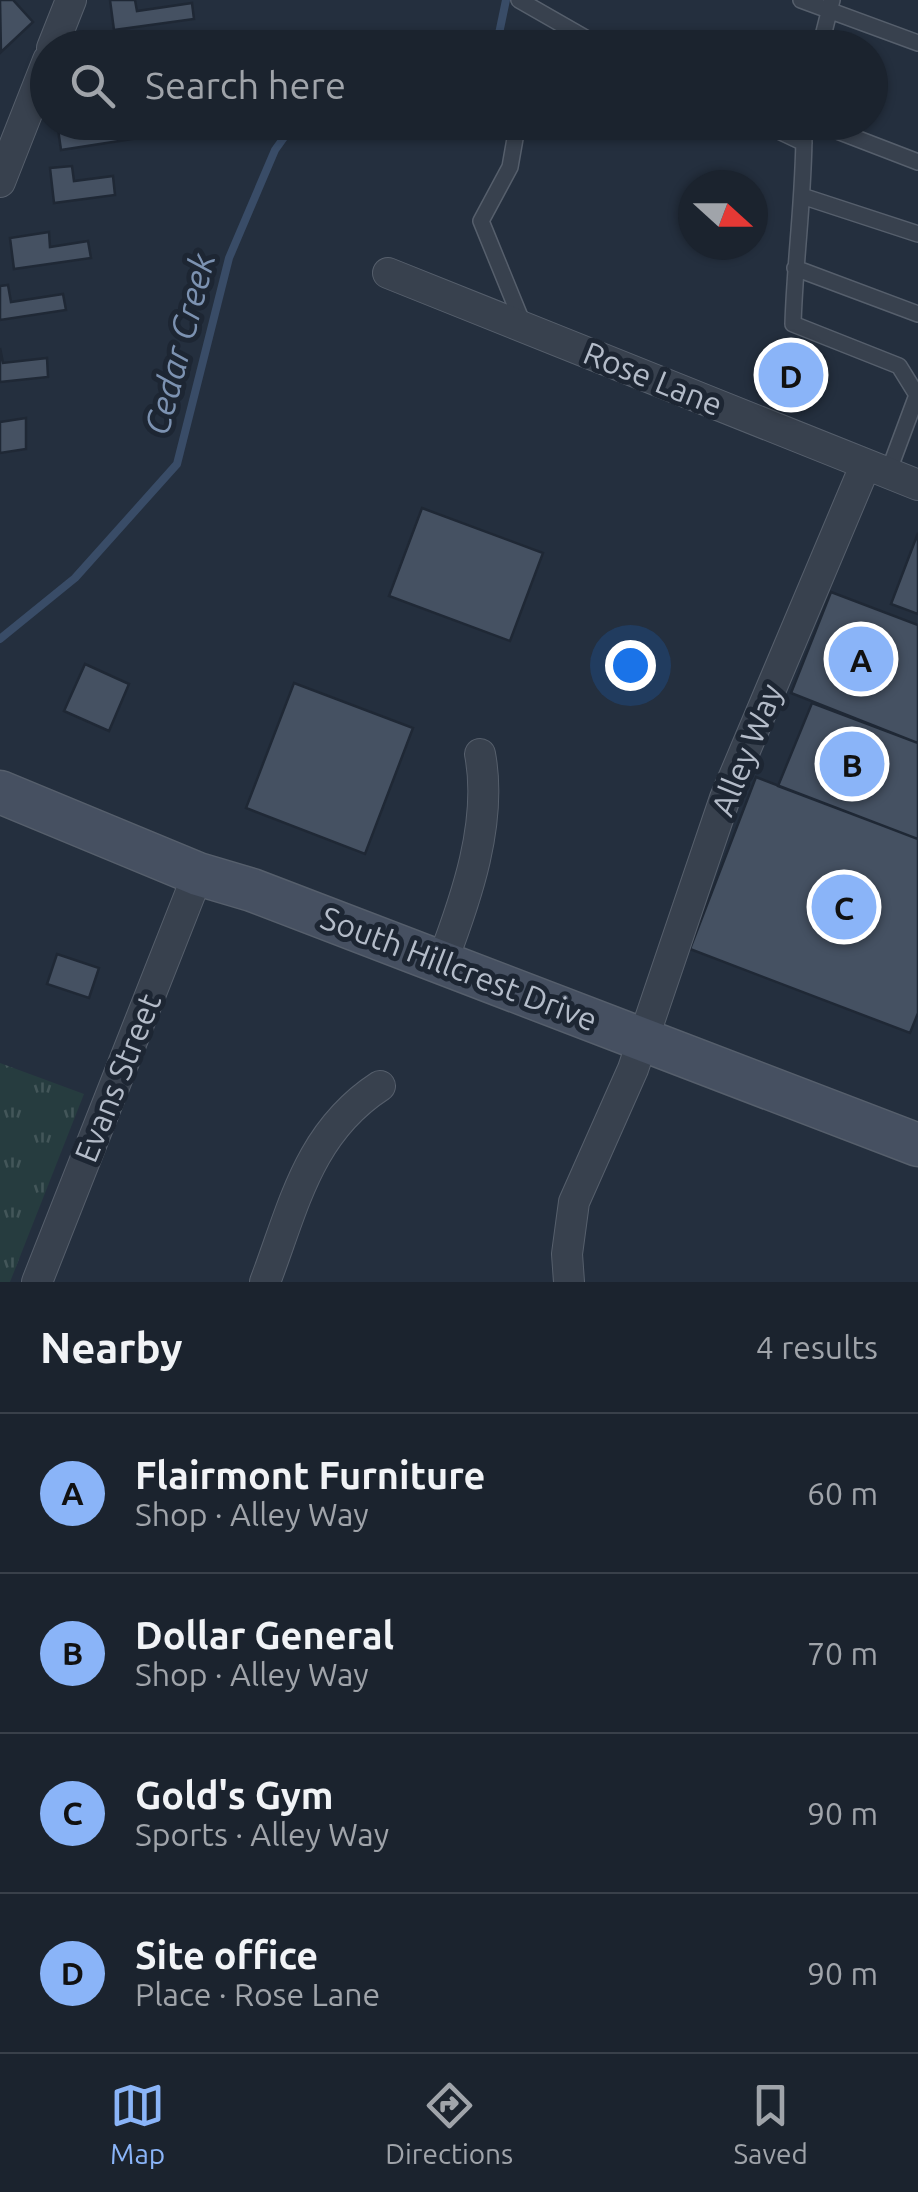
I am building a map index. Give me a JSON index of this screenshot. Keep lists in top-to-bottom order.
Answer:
{
  "streets": {
    "street": [
      "Rose Lane",
      "Alley Way",
      "South Hillcrest Drive",
      "Evans Street"
    ]
  },
  "crossings": [
    ["Rose Lane", "Alley Way"],
    ["Alley Way", "South Hillcrest Drive"],
    ["South Hillcrest Drive", "Evans Street"]
  ],
  "water": ["Cedar Creek"],
  "north": "right",
  "page": {
    "search": "Search here",
    "pins": [
      "D",
      "A",
      "B",
      "C"
    ],
    "heading": ["Nearby", "4 results"],
    "list": [
      {
        "mark": "A",
        "name": "Flairmont Furniture",
        "note": "Shop · Alley Way",
        "value": "60 m"
      },
      {
        "mark": "B",
        "name": "Dollar General",
        "note": "Shop · Alley Way",
        "value": "70 m"
      },
      {
        "mark": "C",
        "name": "Gold's Gym",
        "note": "Sports · Alley Way",
        "value": "90 m"
      },
      {
        "mark": "D",
        "name": "Site office",
        "note": "Place · Rose Lane",
        "value": "90 m"
      }
    ],
    "nav": ["Map", "Directions", "Saved"]
  }
}
